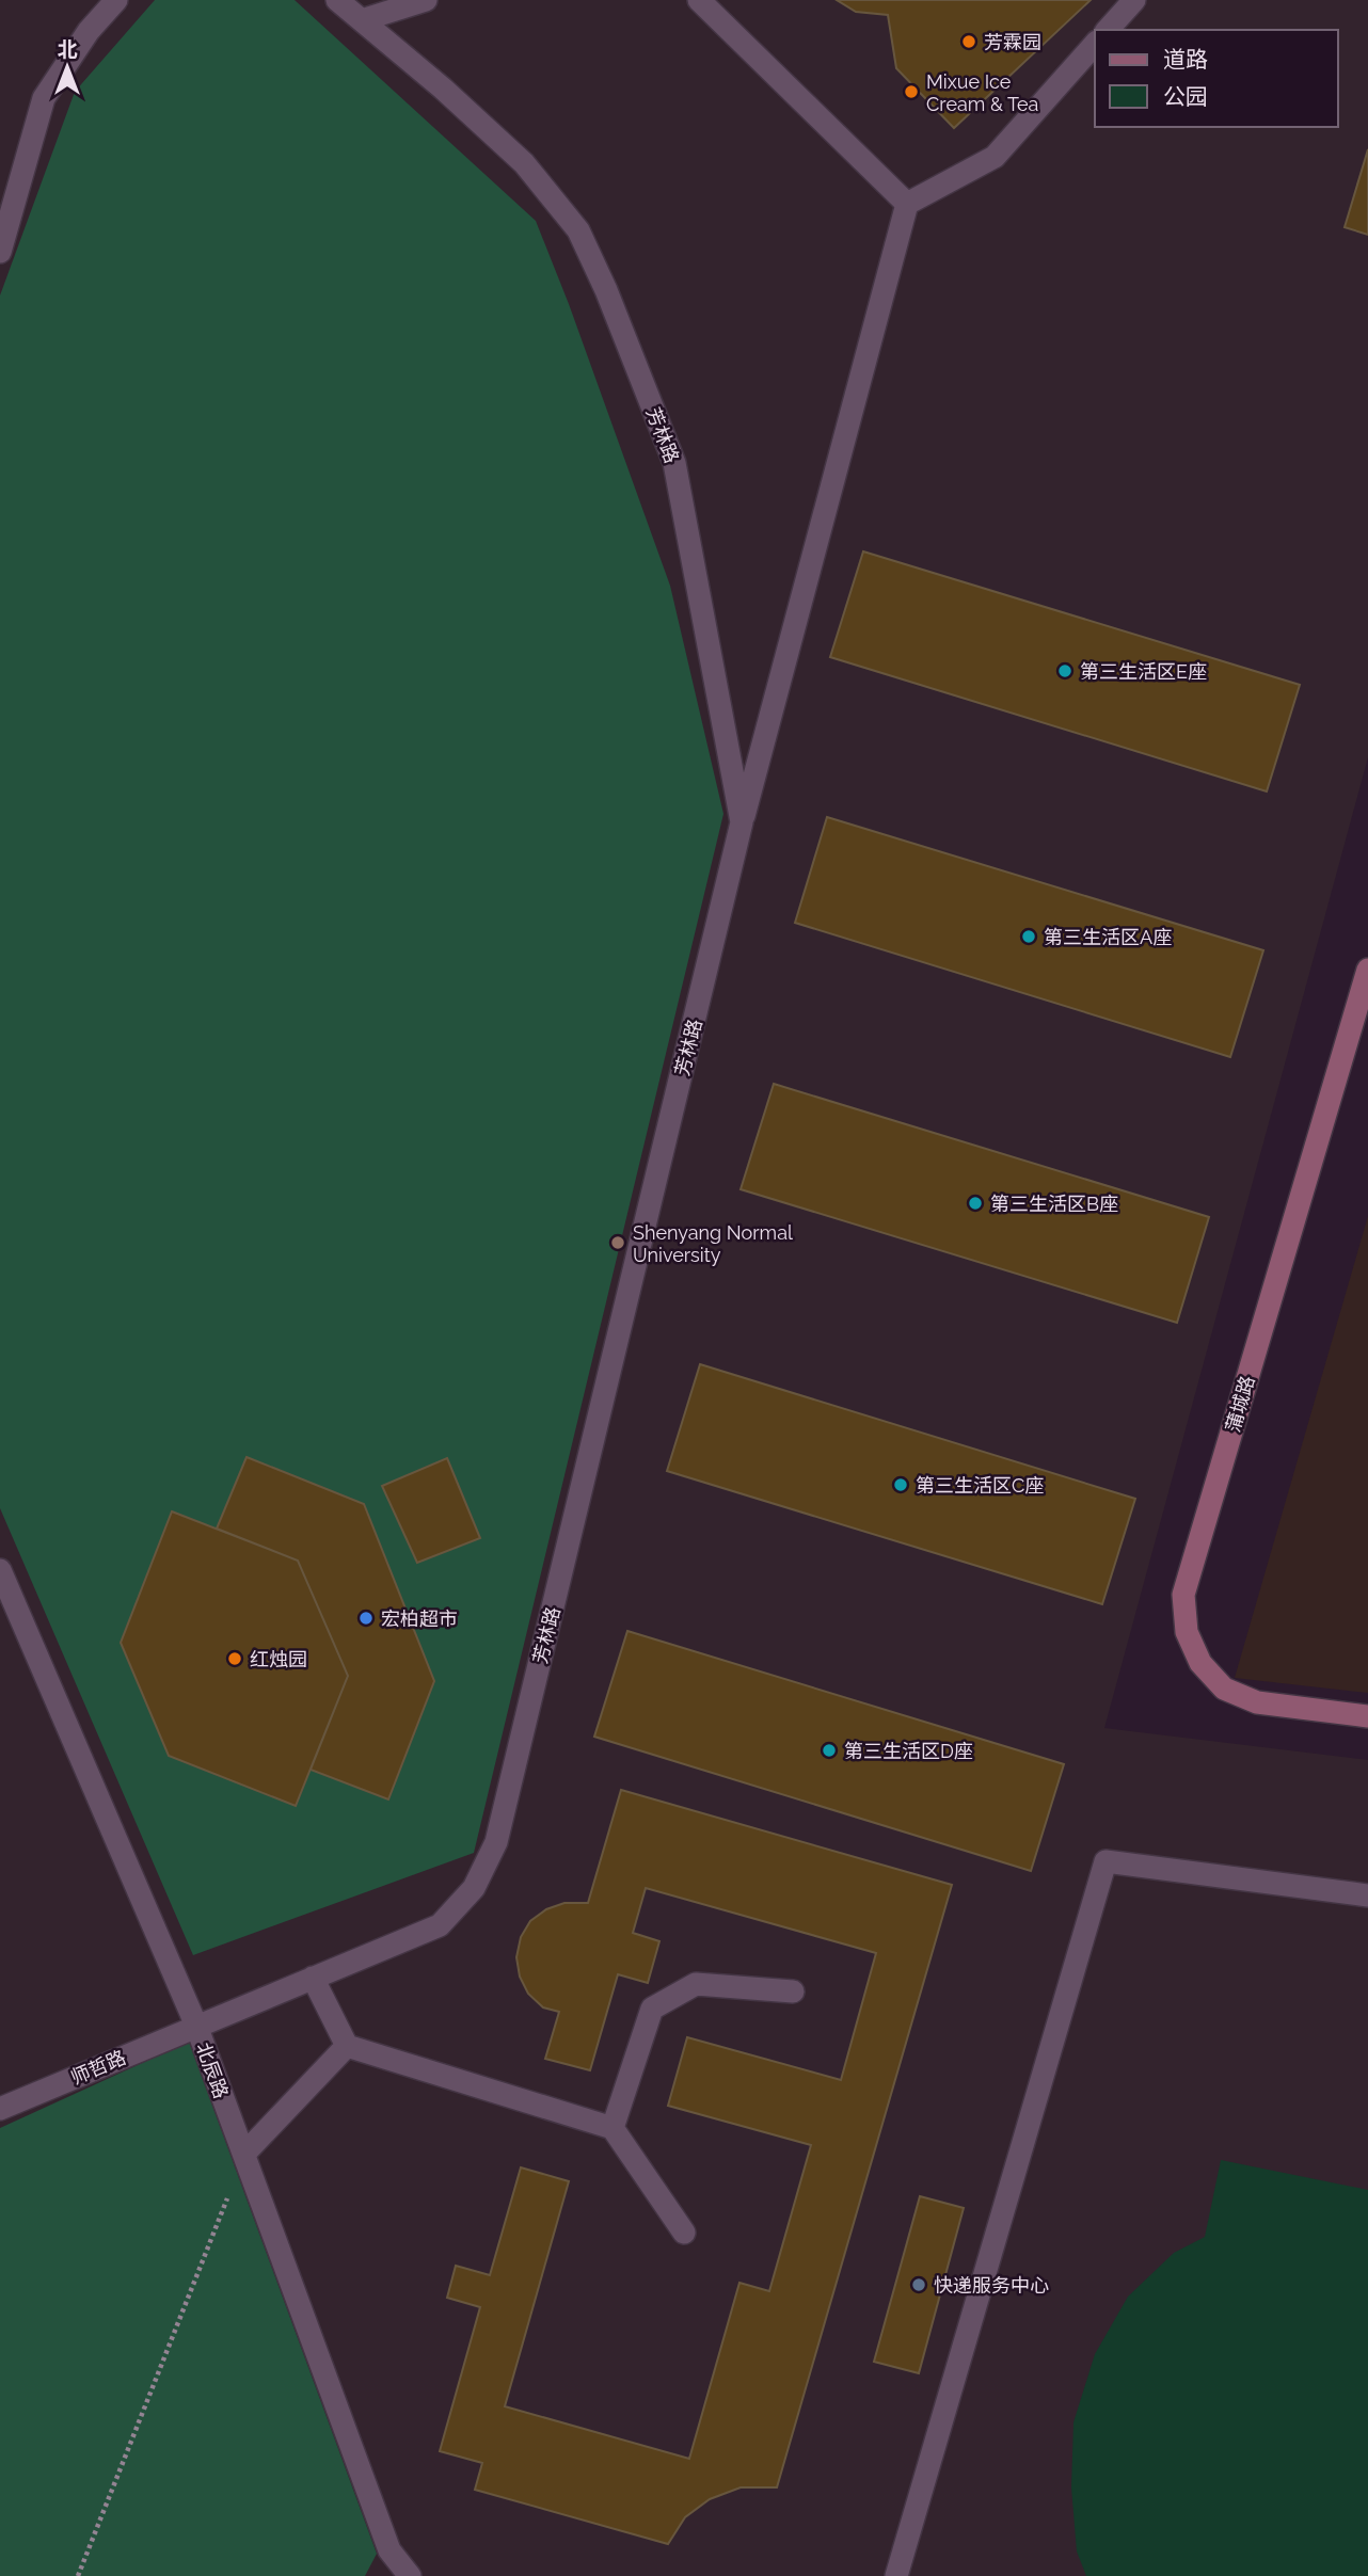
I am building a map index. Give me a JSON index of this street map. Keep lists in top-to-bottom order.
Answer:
{
  "streets": {
    "street": [
      "芳林路",
      "蒲城路",
      "师哲路",
      "北辰路"
    ]
  },
  "crossings": [
    ["芳林路", "师哲路"],
    ["芳林路", "北辰路"],
    ["师哲路", "北辰路"]
  ],
  "places": [
    "芳霖园",
    "Mixue Ice Cream & Tea",
    "第三生活区E座",
    "第三生活区A座",
    "第三生活区B座",
    "Shenyang Normal University",
    "第三生活区C座",
    "宏柏超市",
    "红烛园",
    "第三生活区D座",
    "快递服务中心"
  ],
  "legend": ["道路", "公园"],
  "north": "top"
}
